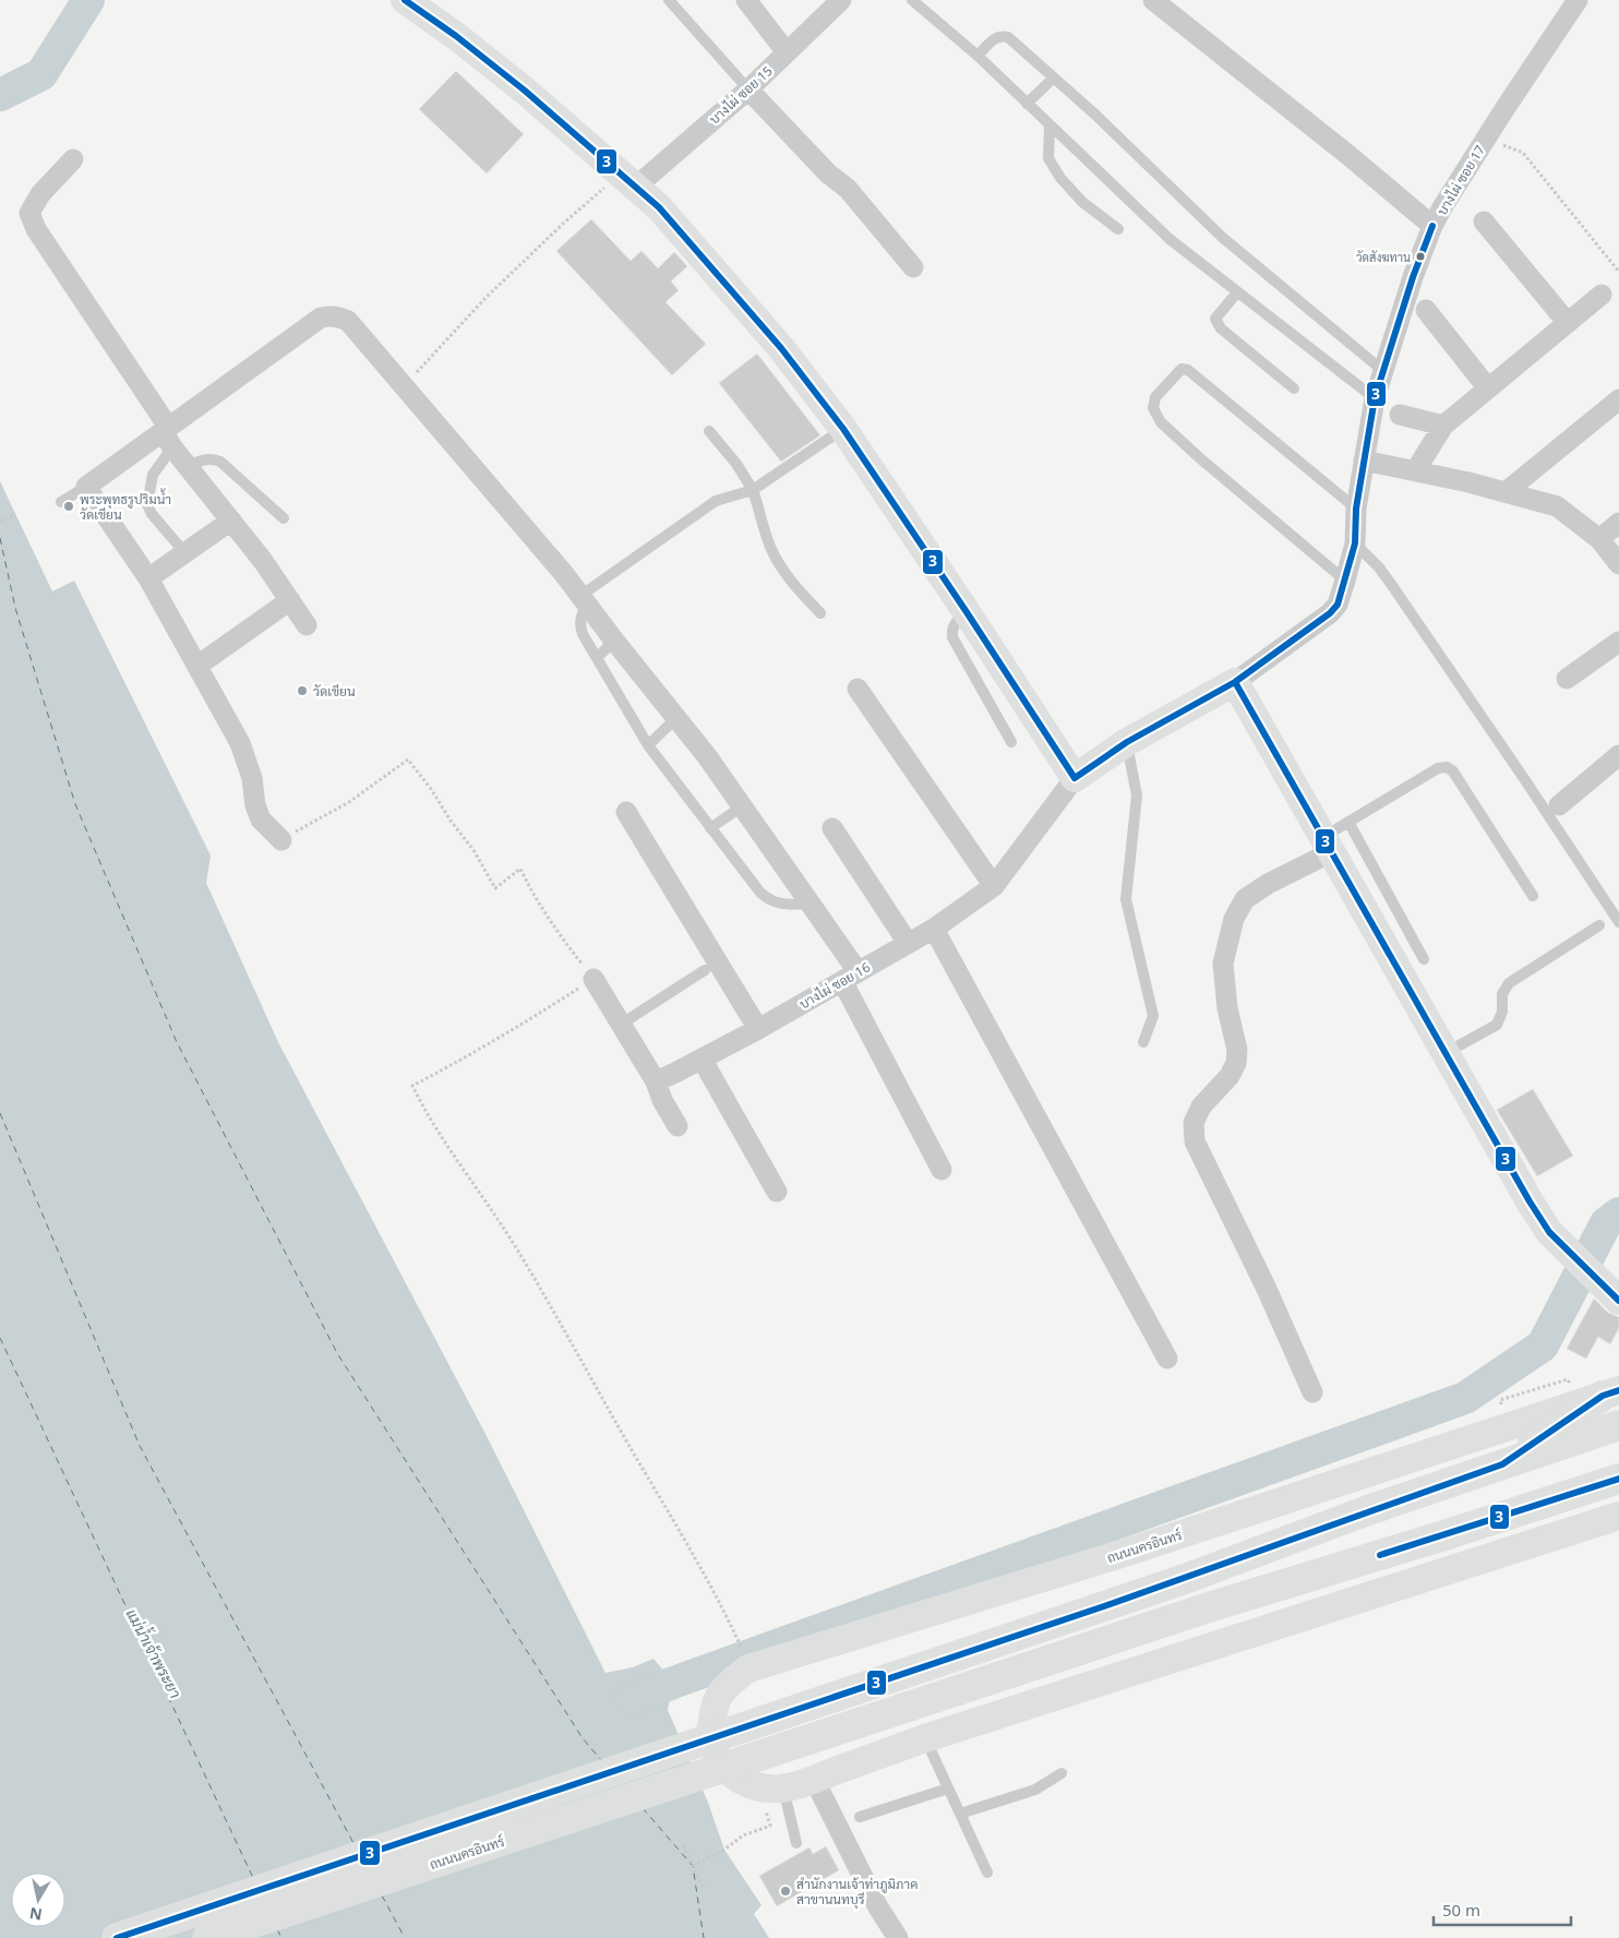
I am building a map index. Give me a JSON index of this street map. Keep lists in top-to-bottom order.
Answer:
{
  "streets": {
    "main road": ["ถนนนครอินทร์"],
    "street": ["บางไผ่ ซอย 15", "บางไผ่ ซอย 17", "บางไผ่ ซอย 16"]
  },
  "water": ["แม่น้ำเจ้าพระยา"],
  "places": [
    "วัดสังฆทาน",
    "พระพุทธรูปริมน้ำ วัดเขียน",
    "วัดเขียน",
    "สำนักงานเจ้าท่าภูมิภาค สาขานนทบุรี"
  ],
  "lines": ["transit line 3"],
  "scale_bar": "50 m",
  "north": "bottom"
}
